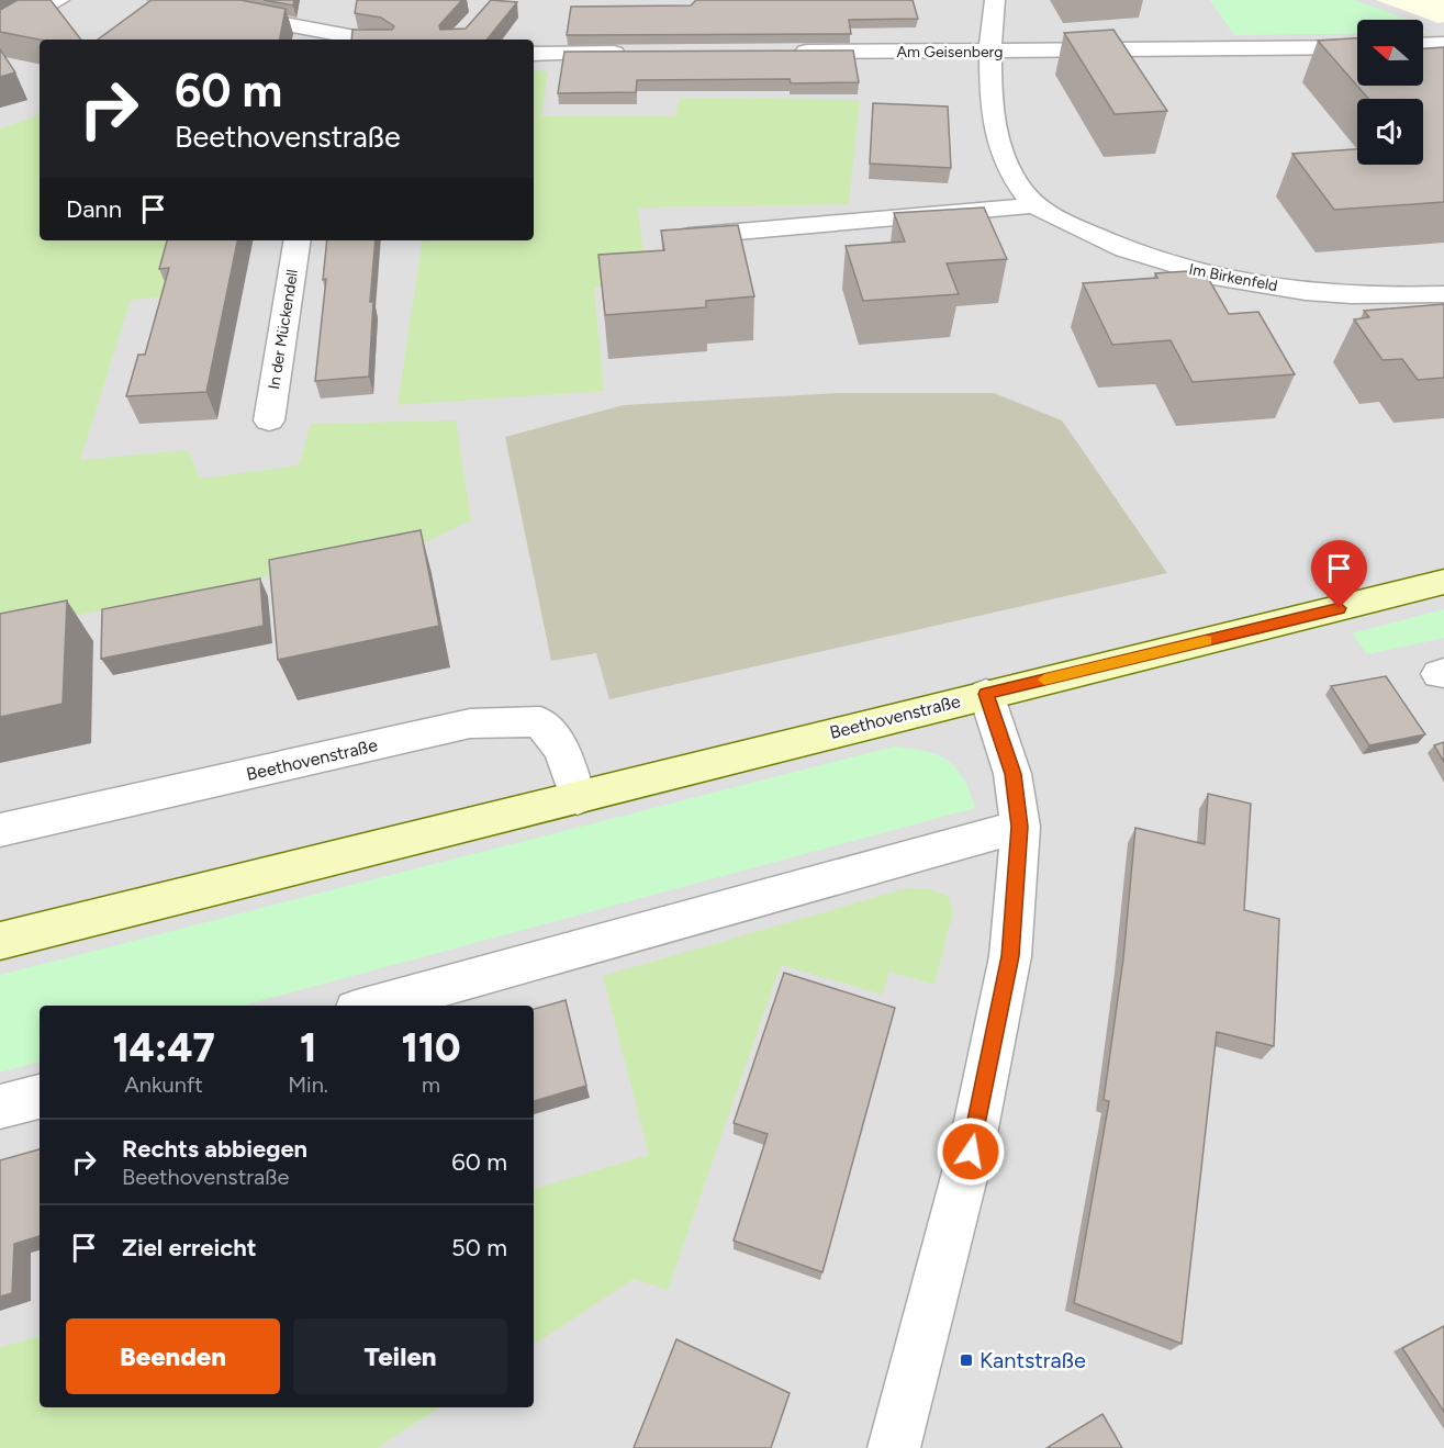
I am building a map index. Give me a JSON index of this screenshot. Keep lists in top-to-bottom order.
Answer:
{
  "streets": {
    "street": [
      "Am Geisenberg",
      "Im Birkenfeld",
      "In der Mückendell",
      "Beethovenstraße"
    ]
  },
  "crossings": [
    ["Am Geisenberg", "Im Birkenfeld"]
  ],
  "places": {
    "transit": ["Kantstraße"]
  },
  "north": "left",
  "page": {
    "turn": ["60 m", "Beethovenstraße"],
    "then": "Dann",
    "eta": [
      "14:47",
      "Ankunft",
      "1",
      "Min.",
      "110",
      "m"
    ],
    "list": [
      {
        "name": "Rechts abbiegen",
        "note": "Beethovenstraße",
        "value": "60 m"
      },
      {
        "name": "Ziel erreicht",
        "value": "50 m"
      }
    ],
    "buttons": ["Beenden", "Teilen"]
  }
}
